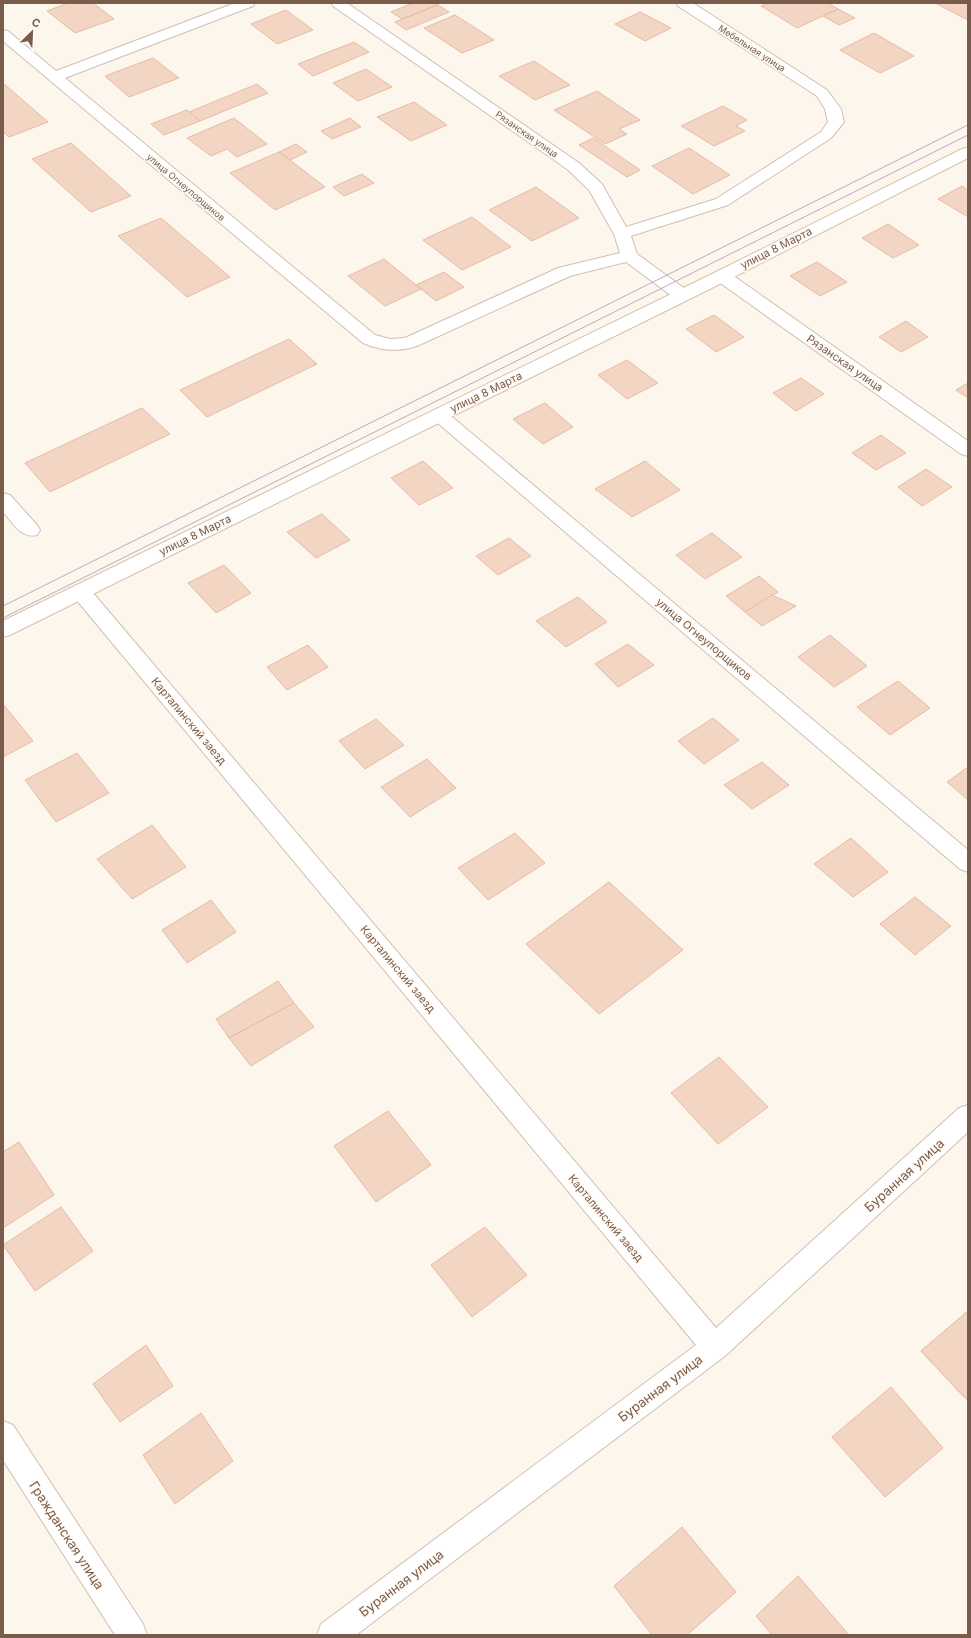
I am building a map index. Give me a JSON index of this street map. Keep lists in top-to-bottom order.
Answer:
{
  "streets": {
    "street": [
      "Мебельная улица",
      "Рязанская улица",
      "улица Огнеупорщиков",
      "улица 8 Марта",
      "Карталинский заезд",
      "Буранная улица",
      "Гражданская улица"
    ]
  },
  "crossings": [
    ["Мебельная улица", "Рязанская улица"],
    ["Рязанская улица", "улица Огнеупорщиков"],
    ["Рязанская улица", "улица 8 Марта"],
    ["улица Огнеупорщиков", "улица 8 Марта"],
    ["улица 8 Марта", "Карталинский заезд"],
    ["Карталинский заезд", "Буранная улица"]
  ],
  "north": "top right"
}
